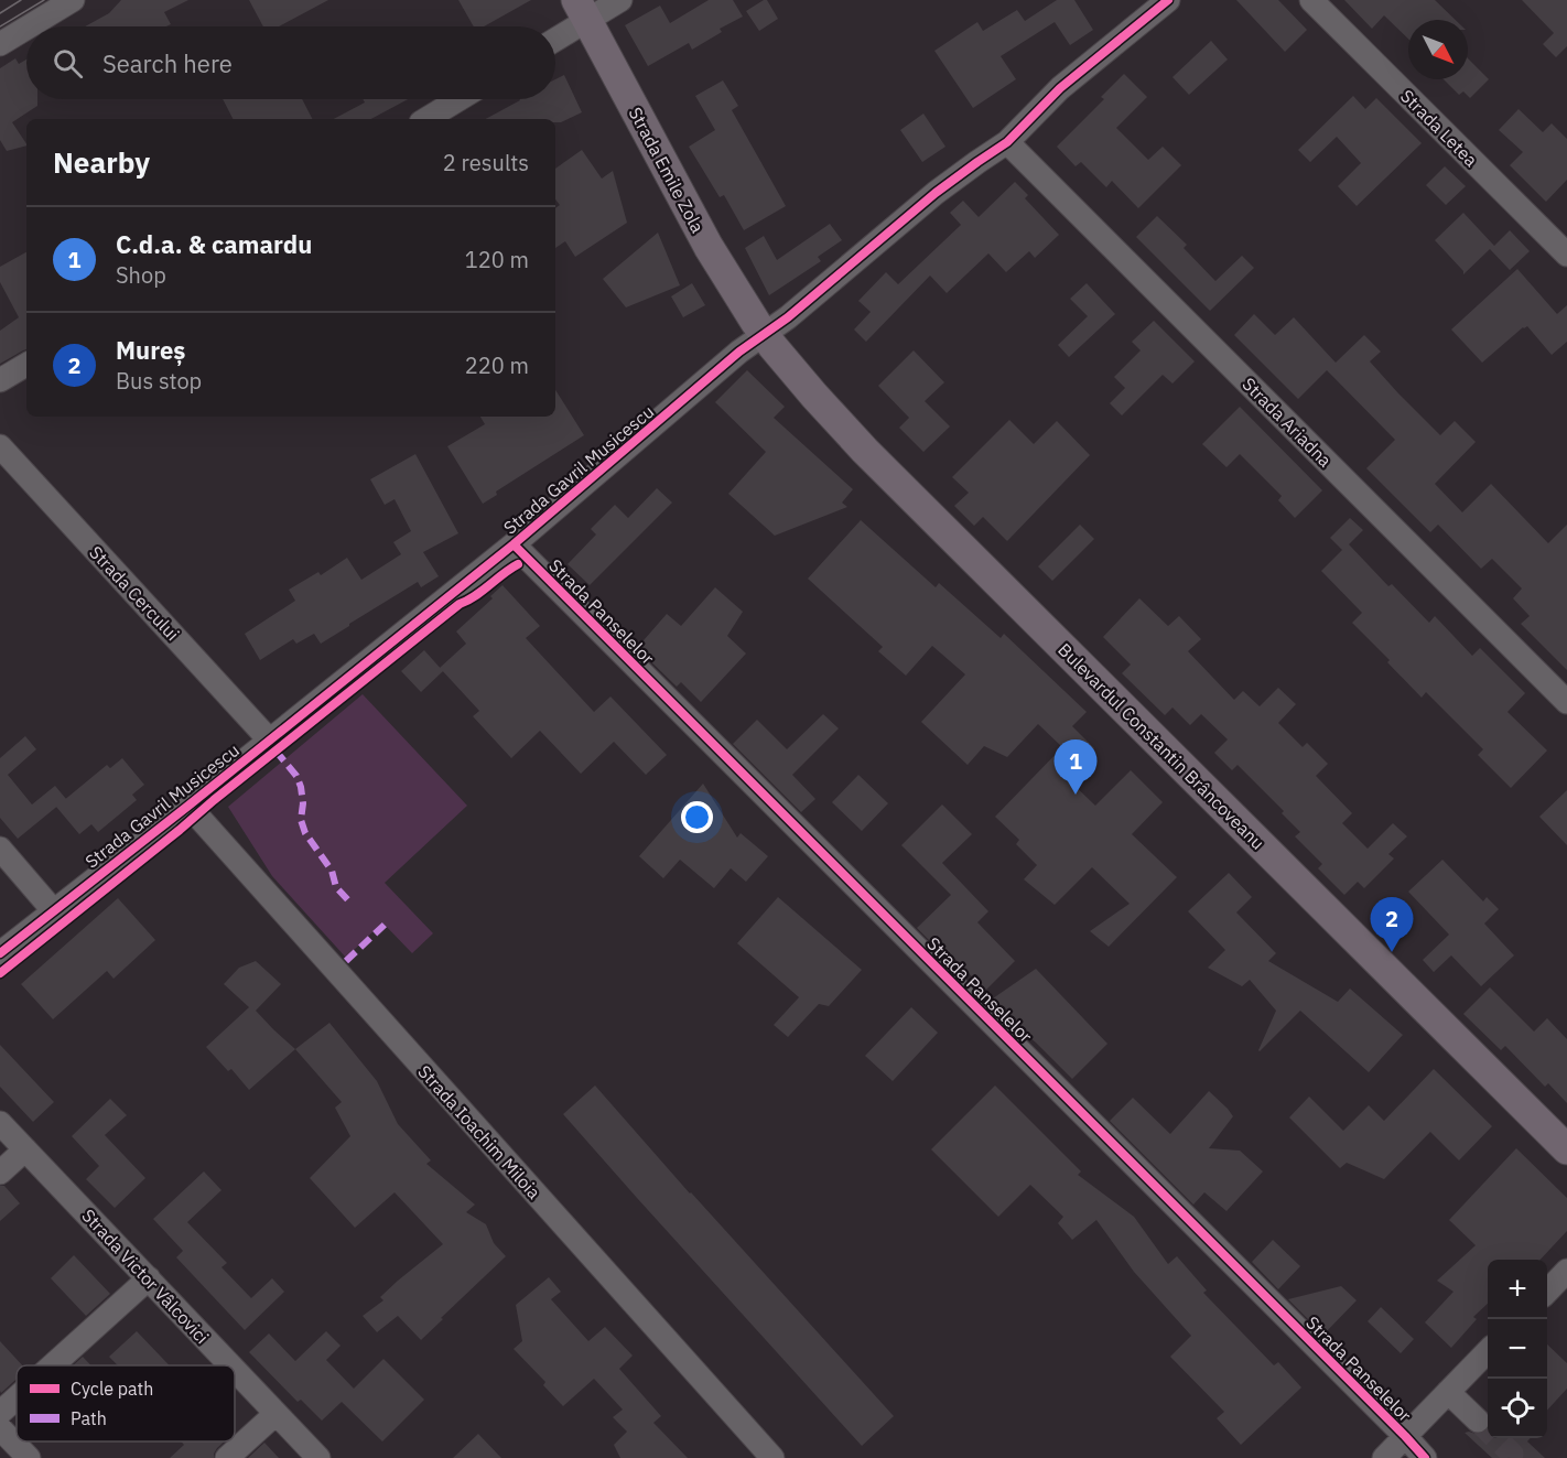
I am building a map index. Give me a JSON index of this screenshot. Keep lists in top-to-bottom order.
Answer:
{
  "streets": {
    "main road": ["Strada Emile Zola", "Bulevardul Constantin Brâncoveanu"],
    "street": [
      "Strada Letea",
      "Strada Ariadna",
      "Strada Gavril Musicescu",
      "Strada Cercului",
      "Strada Panselelor",
      "Strada Ioachim Miloia",
      "Strada Victor Vâlcovici"
    ]
  },
  "crossings": [
    ["Strada Emile Zola", "Strada Gavril Musicescu"],
    ["Strada Emile Zola", "Bulevardul Constantin Brâncoveanu"],
    ["Strada Ariadna", "Strada Gavril Musicescu"],
    ["Strada Gavril Musicescu", "Strada Cercului"],
    ["Strada Gavril Musicescu", "Strada Panselelor"],
    ["Strada Gavril Musicescu", "Bulevardul Constantin Brâncoveanu"],
    ["Strada Gavril Musicescu", "Strada Ioachim Miloia"]
  ],
  "legend": ["Cycle path", "Path"],
  "north": "bottom right",
  "page": {
    "search": "Search here",
    "heading": ["Nearby", "2 results"],
    "list": [
      {
        "mark": "1",
        "name": "C.d.a. & camardu",
        "note": "Shop",
        "value": "120 m"
      },
      {
        "mark": "2",
        "name": "Mureș",
        "note": "Bus stop",
        "value": "220 m"
      }
    ],
    "pins": ["1", "2"],
    "map_buttons": ["+", "−"]
  }
}
